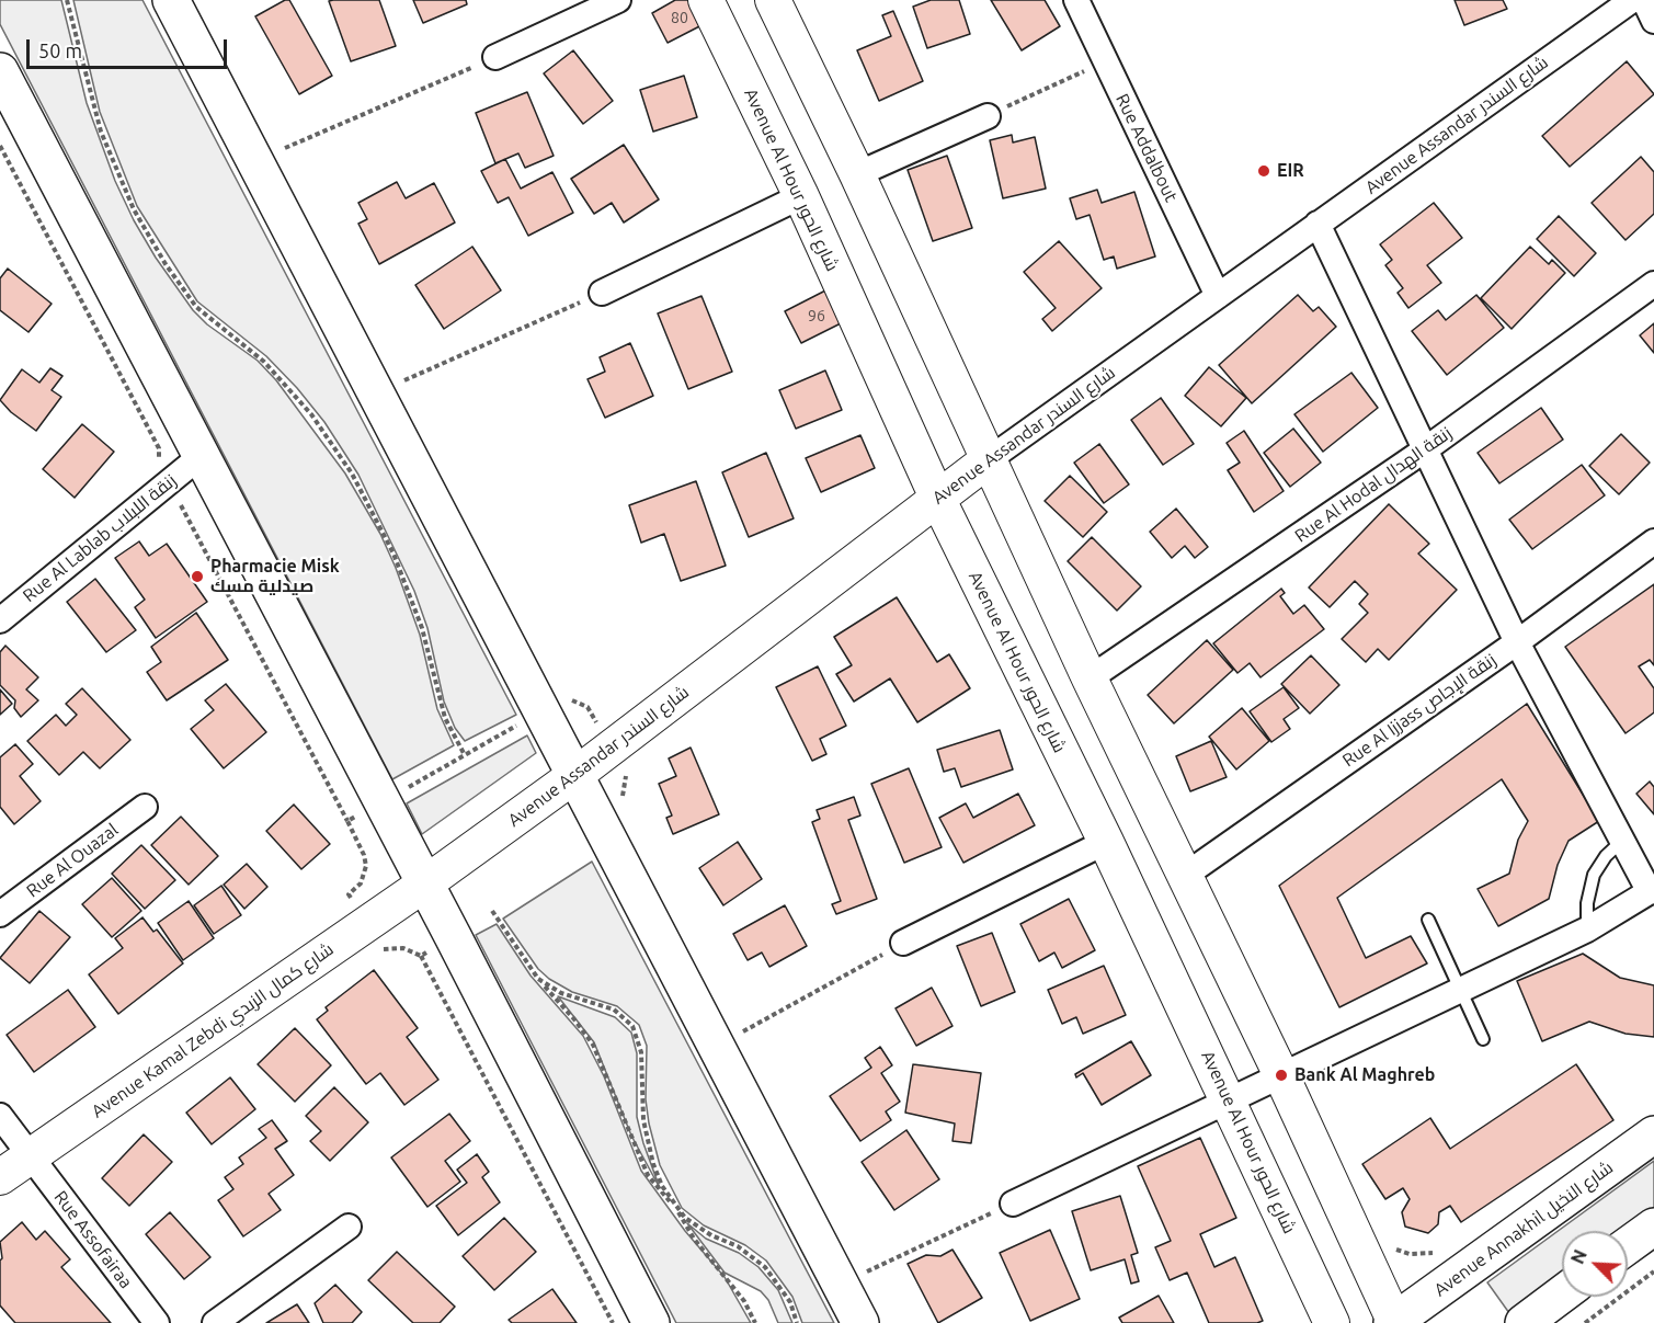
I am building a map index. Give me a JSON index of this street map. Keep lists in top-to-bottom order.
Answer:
{
  "streets": {
    "main road": ["Avenue Annakhil شارع النخيل"],
    "street": [
      "Avenue Assandar شارع السندر",
      "Rue Addalbout",
      "Avenue Al Hour شارع الحور",
      "Rue Al Hodal زنقة الهدال",
      "Rue Al Lablab زنقة اللبلاب",
      "Rue Al Ijjass زنقة الإجاص",
      "Rue Al Ouazal",
      "Avenue Kamal Zebdi شارع كمال الزبدي",
      "Rue Assofairaa"
    ]
  },
  "crossings": [
    ["Avenue Assandar شارع السندر", "Rue Addalbout"],
    ["Avenue Assandar شارع السندر", "Avenue Al Hour شارع الحور"],
    ["Avenue Assandar شارع السندر", "Avenue Kamal Zebdi شارع كمال الزبدي"],
    ["Avenue Kamal Zebdi شارع كمال الزبدي", "Rue Assofairaa"]
  ],
  "places": ["EIR", "Pharmacie Misk صيدلية مسك", "Bank Al Maghreb"],
  "house_numbers": ["80", "96"],
  "scale_bar": "50 m",
  "north": "top left"
}
